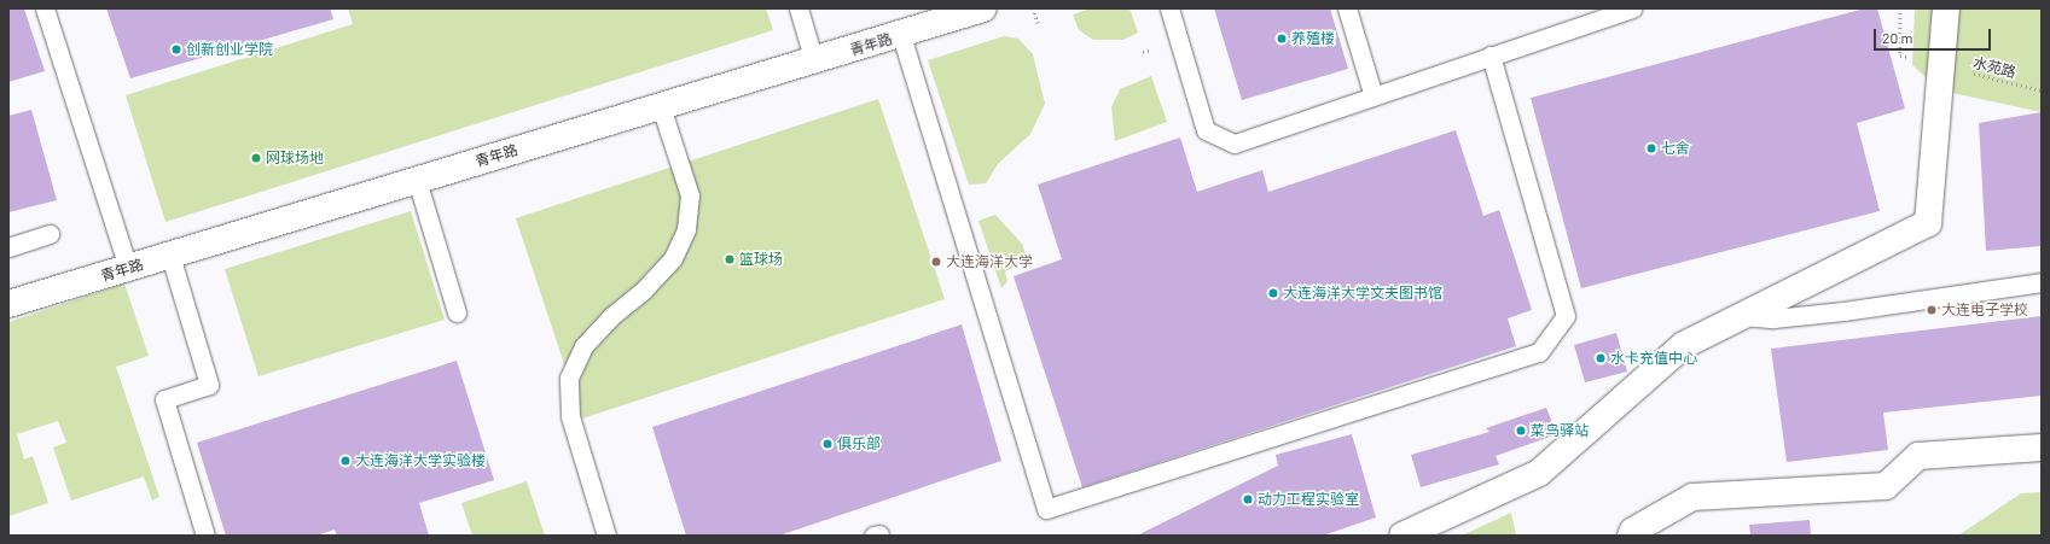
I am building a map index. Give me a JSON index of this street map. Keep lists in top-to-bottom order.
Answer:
{
  "streets": {
    "street": ["青年路"],
    "path": ["水苑路"]
  },
  "places": [
    "养殖楼",
    "创新创业学院",
    "七舍",
    "网球场地",
    "篮球场",
    "大连海洋大学",
    "大连海洋大学文夫图书馆",
    "大连电子学校",
    "水卡充值中心",
    "菜鸟驿站",
    "俱乐部",
    "大连海洋大学实验楼",
    "动力工程实验室"
  ],
  "scale_bar": "20 m"
}
